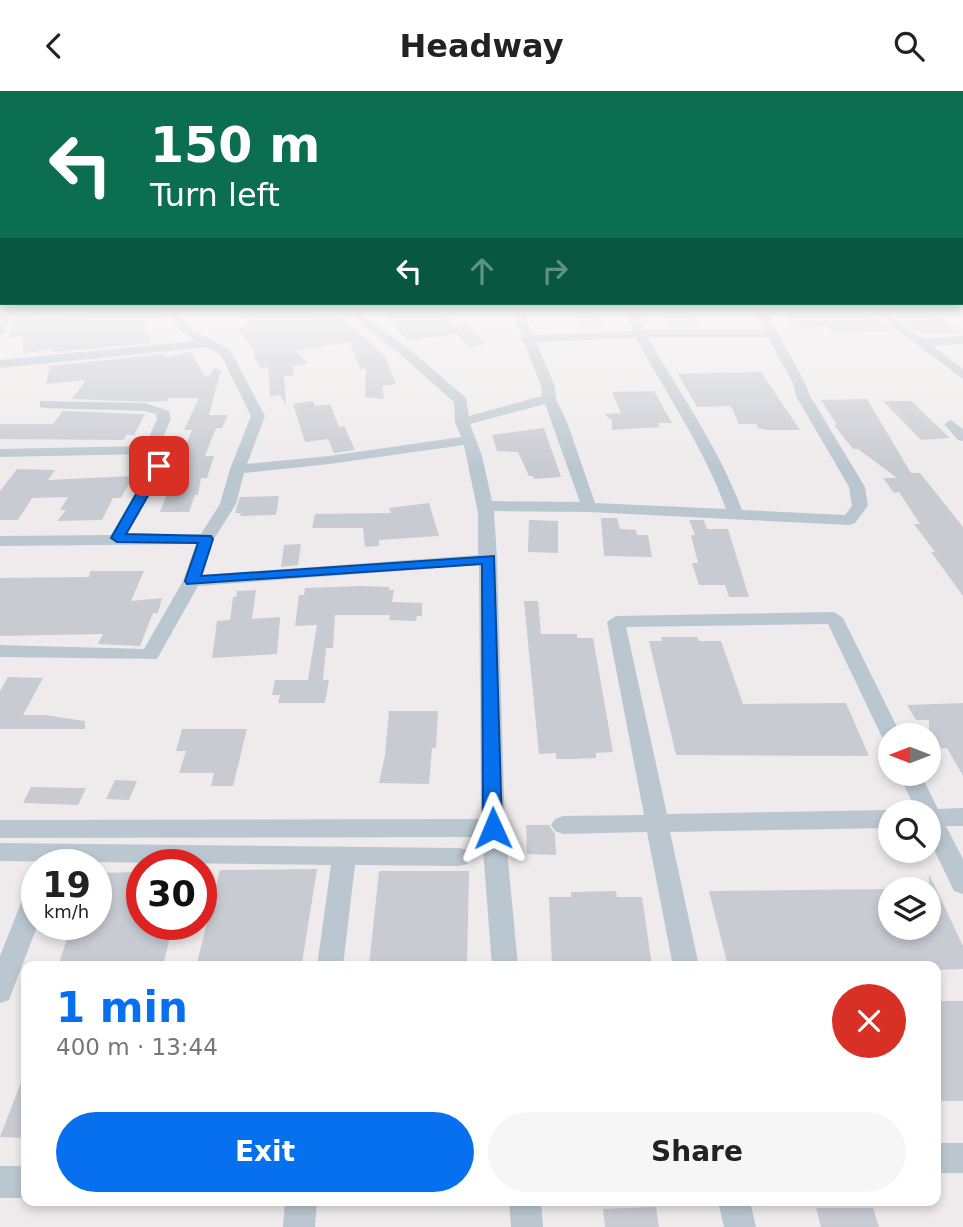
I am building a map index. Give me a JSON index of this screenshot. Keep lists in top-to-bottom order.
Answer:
{
  "north": "left",
  "page": {
    "header": "Headway",
    "turn": ["150 m", "Turn left"],
    "speed": "19 km/h",
    "limit": "30",
    "heading": ["1 min", "400 m · 13:44"],
    "buttons": ["Exit", "Share"]
  }
}
